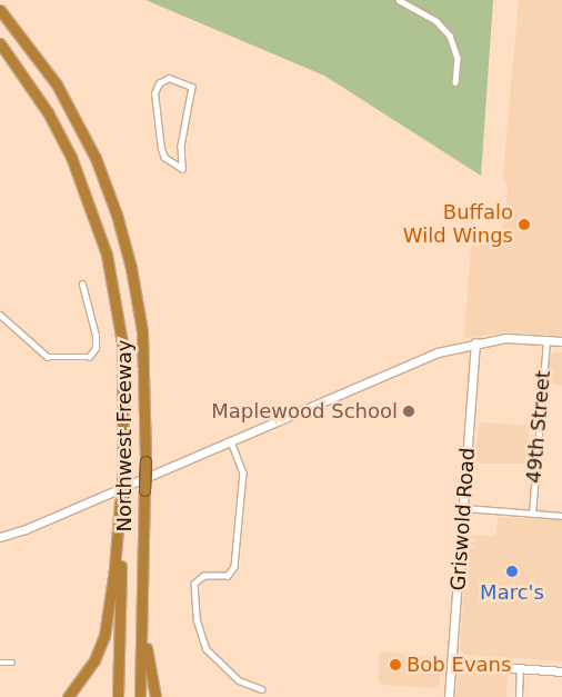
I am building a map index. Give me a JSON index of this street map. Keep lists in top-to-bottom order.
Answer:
{
  "streets": {
    "highway": ["Northwest Freeway"],
    "street": ["49th Street", "Griswold Road"]
  },
  "places": [
    "Buffalo Wild Wings",
    "Maplewood School",
    "Marc's",
    "Bob Evans"
  ]
}
